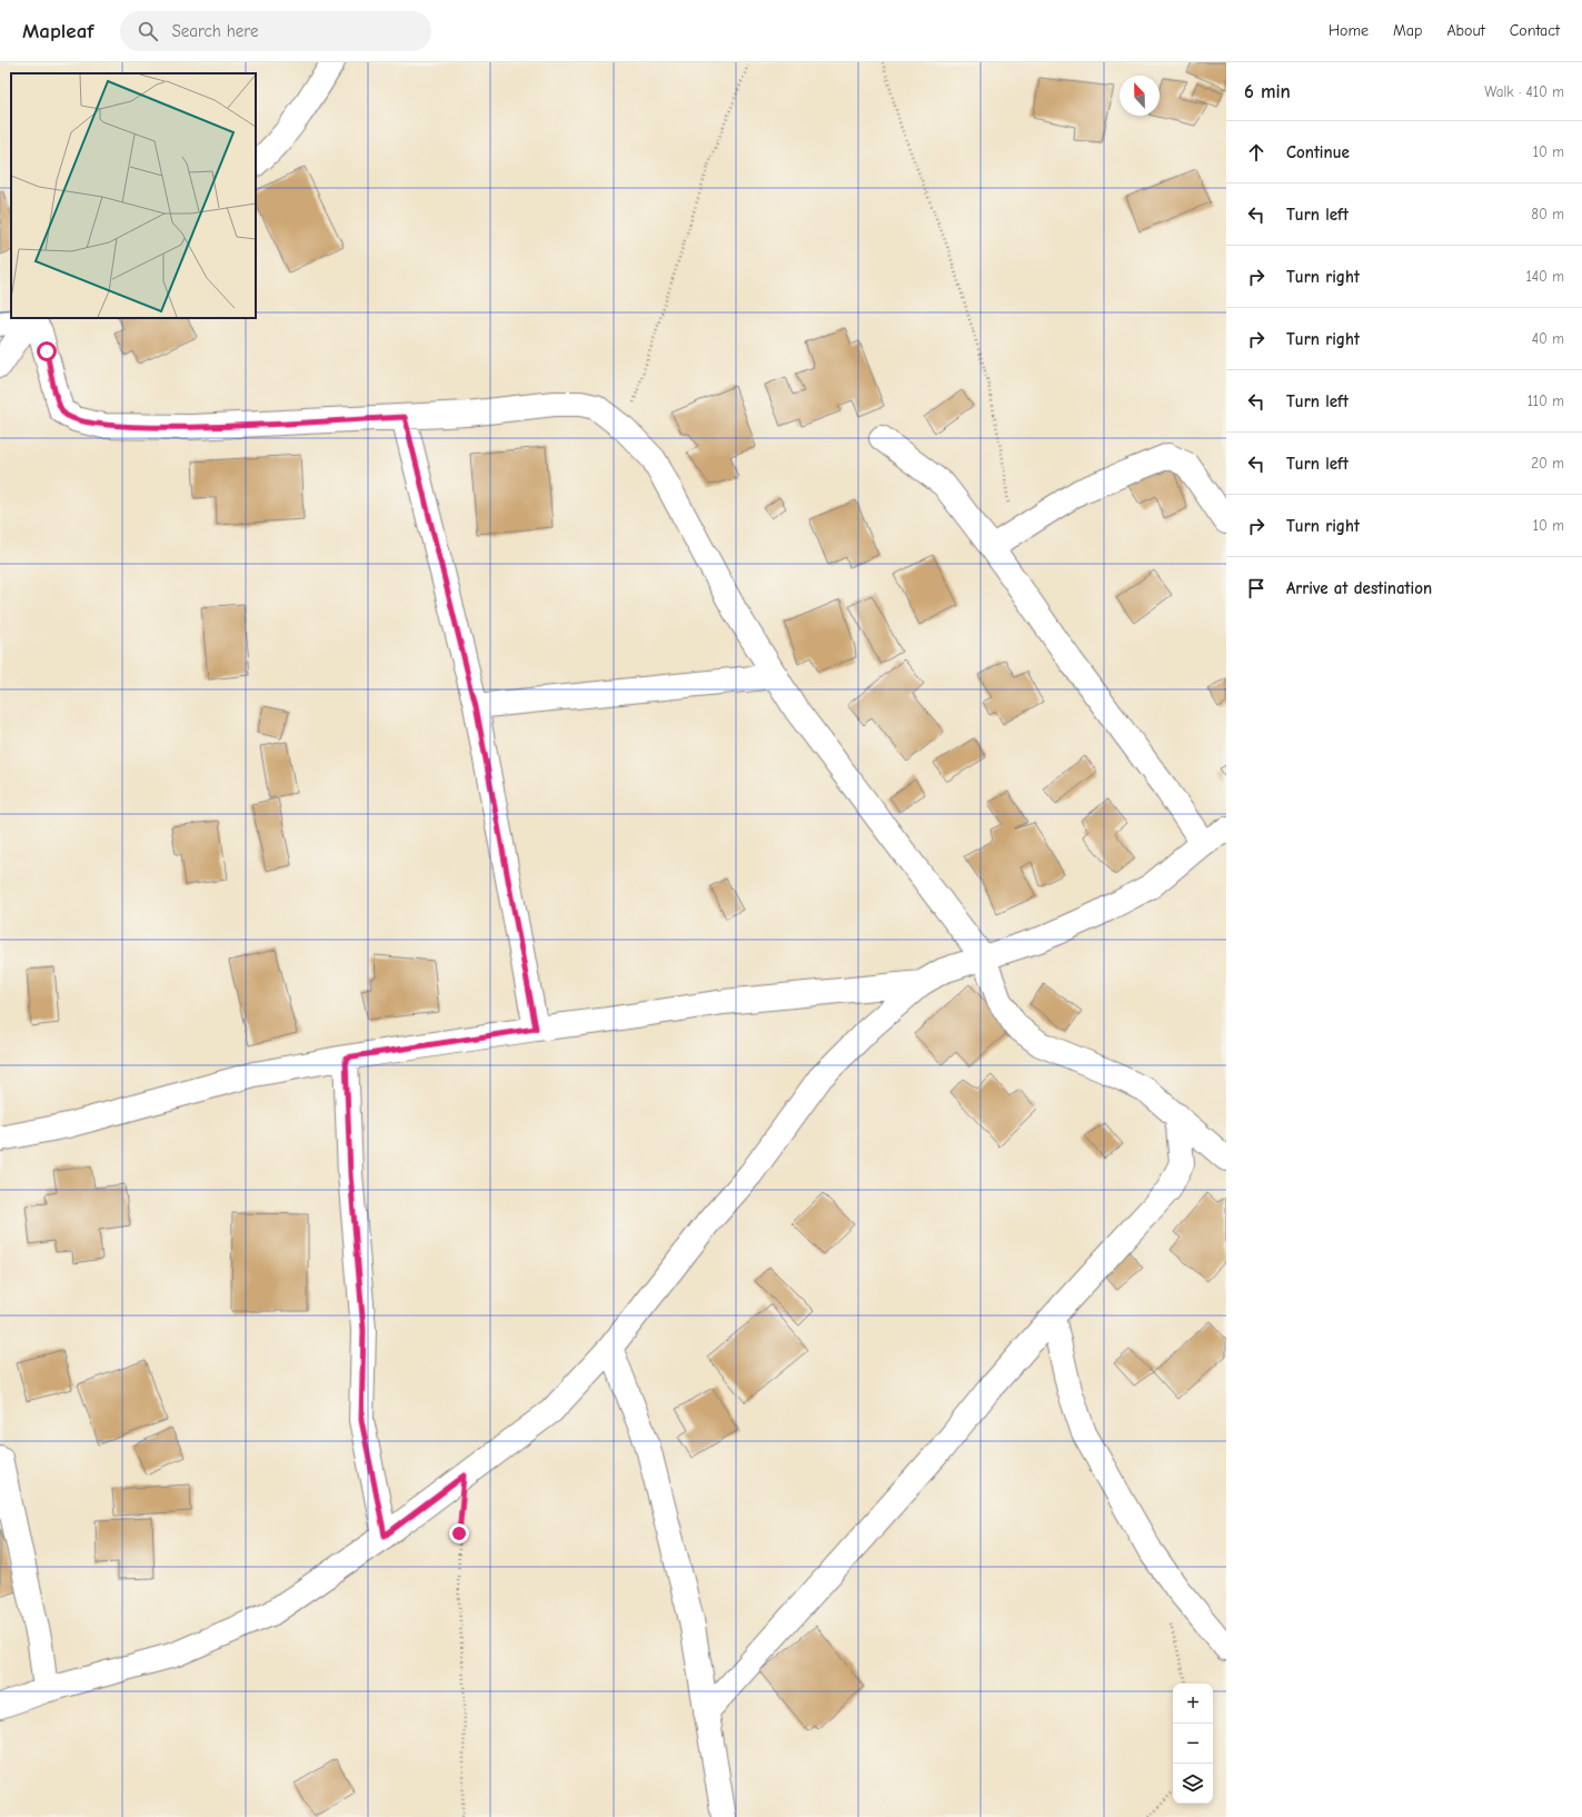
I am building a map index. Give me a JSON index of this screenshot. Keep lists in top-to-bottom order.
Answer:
{
  "north": "top",
  "page": {
    "header": "Mapleaf",
    "search": "Search here",
    "nav": [
      "Home",
      "Map",
      "About",
      "Contact"
    ],
    "heading": ["6 min", "Walk · 410 m"],
    "list": [
      ["Continue", "10 m"],
      ["Turn left", "80 m"],
      ["Turn right", "140 m"],
      ["Turn right", "40 m"],
      ["Turn left", "110 m"],
      ["Turn left", "20 m"],
      ["Turn right", "10 m"],
      "Arrive at destination"
    ],
    "map_buttons": ["+", "−"]
  }
}
